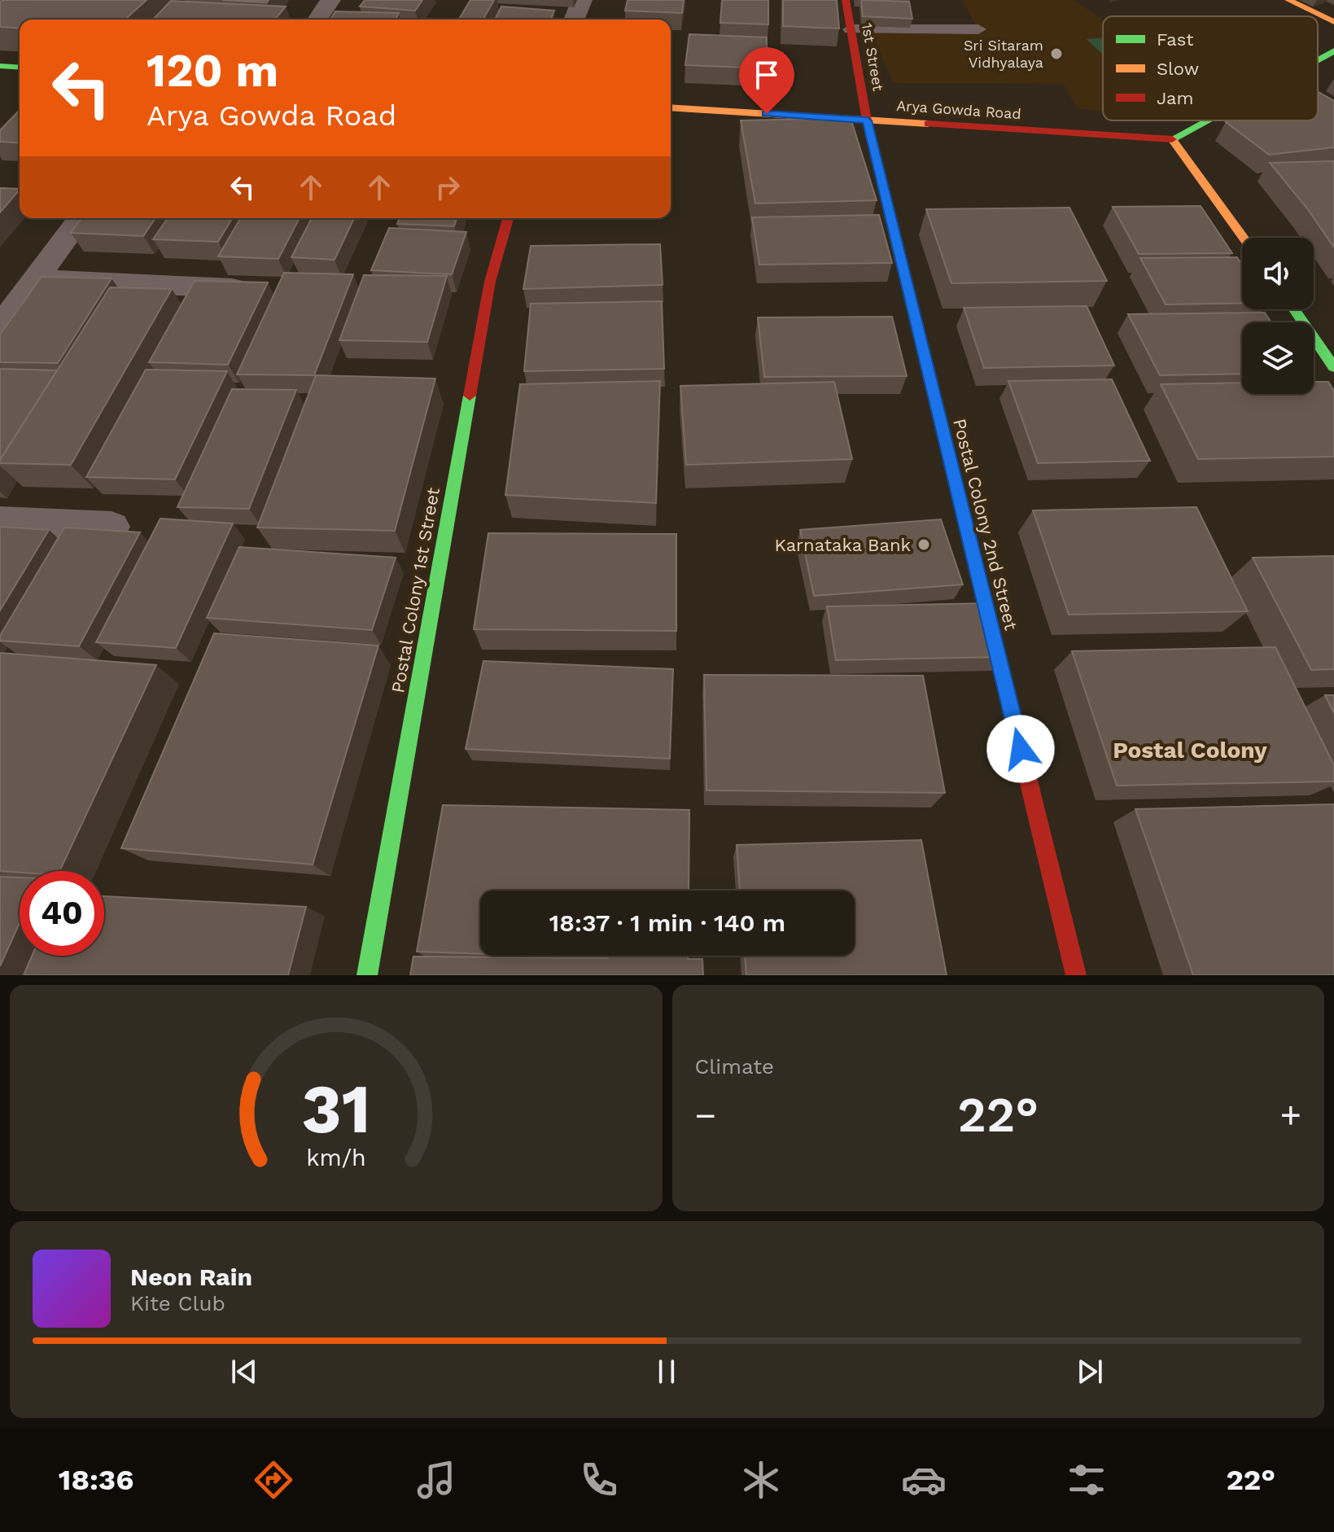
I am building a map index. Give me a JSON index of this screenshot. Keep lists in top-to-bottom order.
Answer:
{
  "streets": {
    "street": [
      "1st Street",
      "Arya Gowda Road",
      "Postal Colony 2nd Street",
      "Postal Colony 1st Street"
    ]
  },
  "crossings": [
    ["1st Street", "Arya Gowda Road"],
    ["1st Street", "Postal Colony 2nd Street"],
    ["Arya Gowda Road", "Postal Colony 2nd Street"]
  ],
  "districts": ["Postal Colony"],
  "places": ["Sri Sitaram Vidhyalaya", "Karnataka Bank"],
  "legend": ["Fast", "Slow", "Jam"],
  "page": {
    "turn": ["120 m", "Arya Gowda Road"],
    "limit": "40",
    "trip": "18:37 · 1 min · 140 m",
    "tile": "Climate",
    "heat": ["−", "22°", "+"],
    "song": ["Neon Rain", "Kite Club"],
    "tabs": ["18:36", "22°"],
    "gauge": ["31", "km/h"]
  }
}
